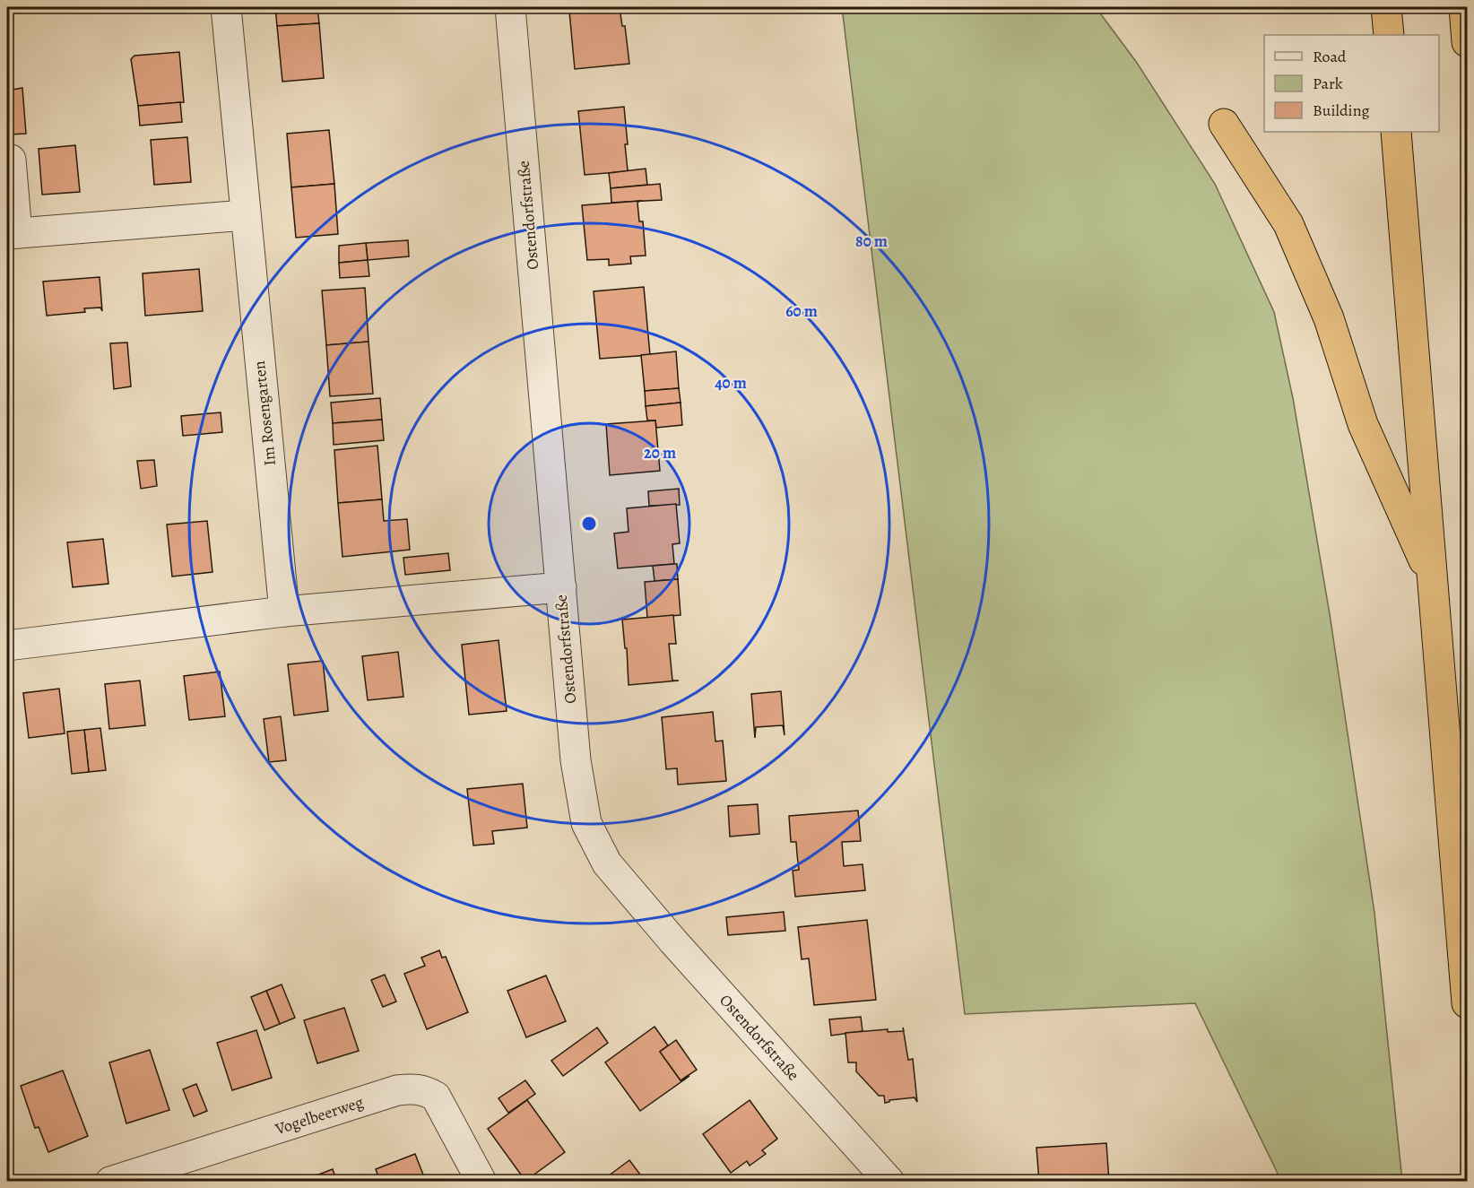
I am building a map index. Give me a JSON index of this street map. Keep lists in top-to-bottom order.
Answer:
{
  "streets": {
    "street": ["Ostendorfstraße", "Im Rosengarten", "Vogelbeerweg"]
  },
  "legend": ["Road", "Park", "Building"],
  "rings": [
    "80 m",
    "60 m",
    "40 m",
    "20 m"
  ]
}
